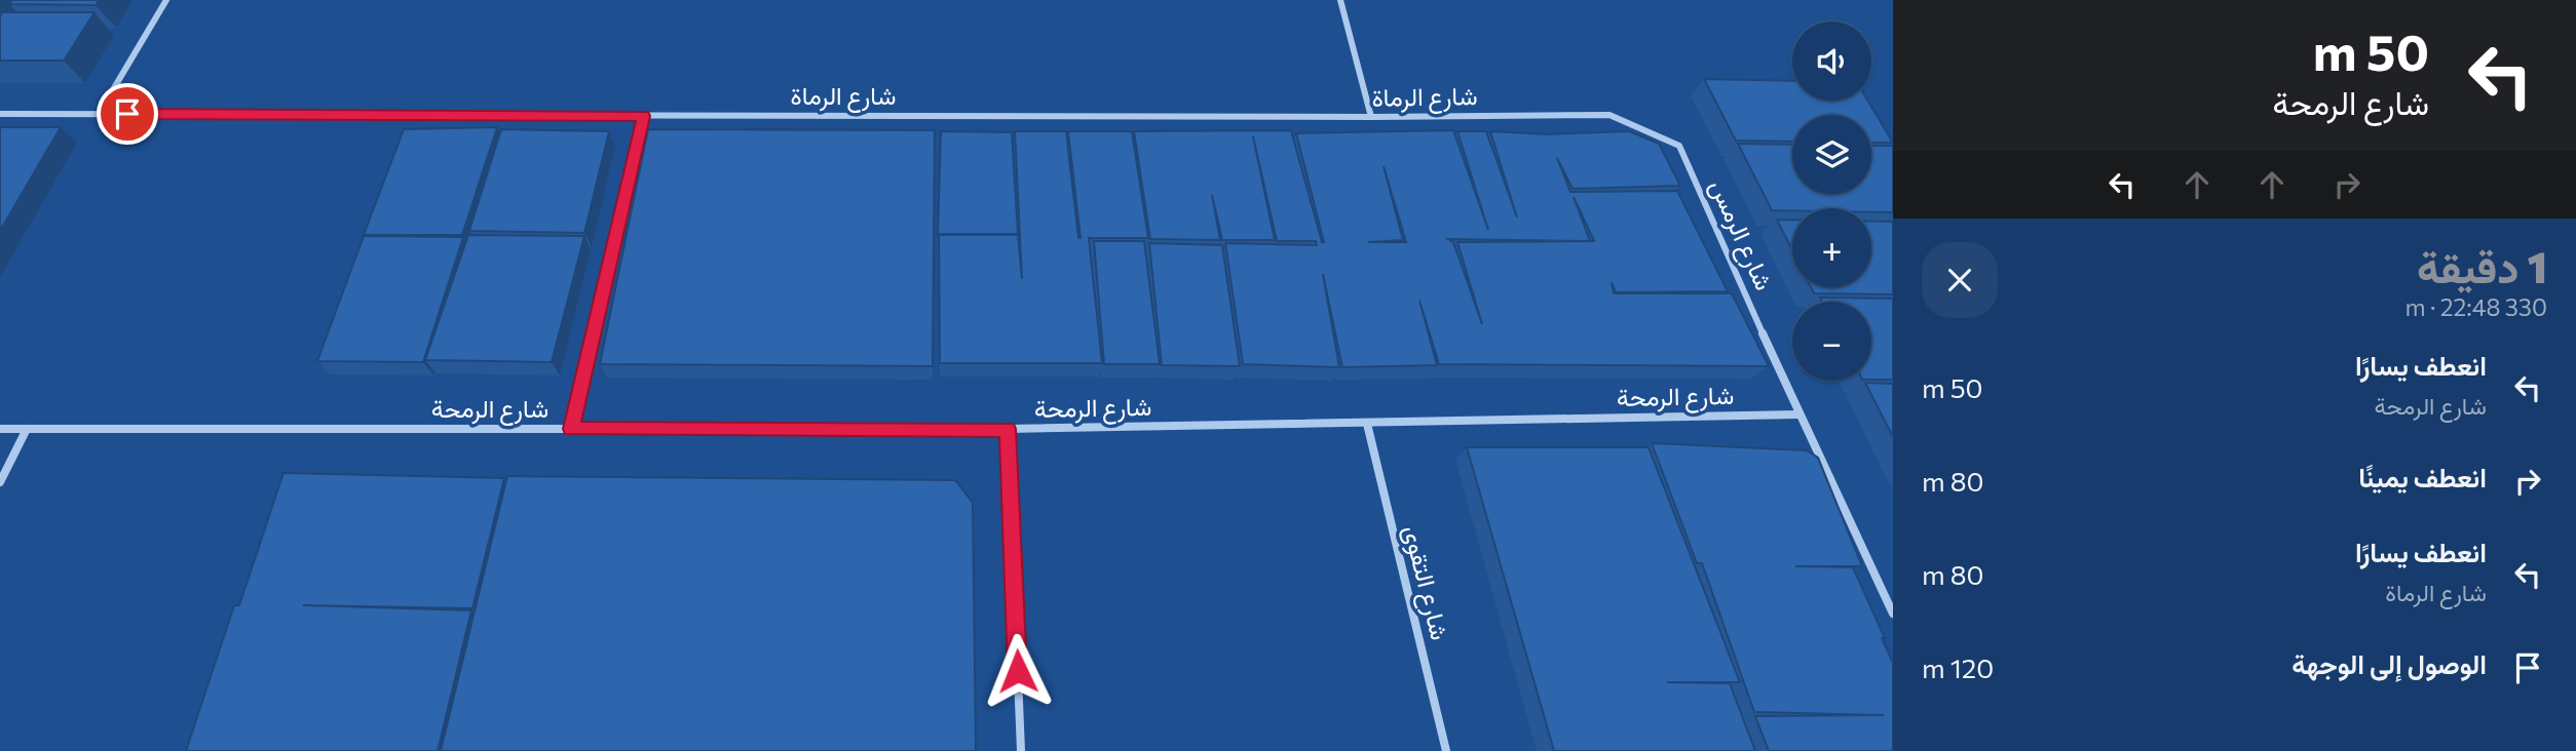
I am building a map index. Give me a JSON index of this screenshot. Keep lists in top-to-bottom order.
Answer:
{
  "streets": {
    "street": [
      "شارع الرماة",
      "شارع الرمس",
      "شارع الرمحة",
      "شارع التقوى"
    ]
  },
  "crossings": [
    ["شارع الرماة", "شارع الرمس"],
    ["شارع الرمس", "شارع الرمحة"],
    ["شارع الرمحة", "شارع التقوى"]
  ],
  "page": {
    "turn": ["50 m", "شارع الرمحة"],
    "map_buttons": ["+", "−"],
    "heading": ["1 دقيقة", "330 m · 22:48"],
    "list": [
      {
        "name": "انعطف يسارًا",
        "note": "شارع الرمحة",
        "value": "50 m"
      },
      {
        "name": "انعطف يمينًا",
        "value": "80 m"
      },
      {
        "name": "انعطف يسارًا",
        "note": "شارع الرماة",
        "value": "80 m"
      },
      {
        "name": "الوصول إلى الوجهة",
        "value": "120 m"
      }
    ]
  }
}
